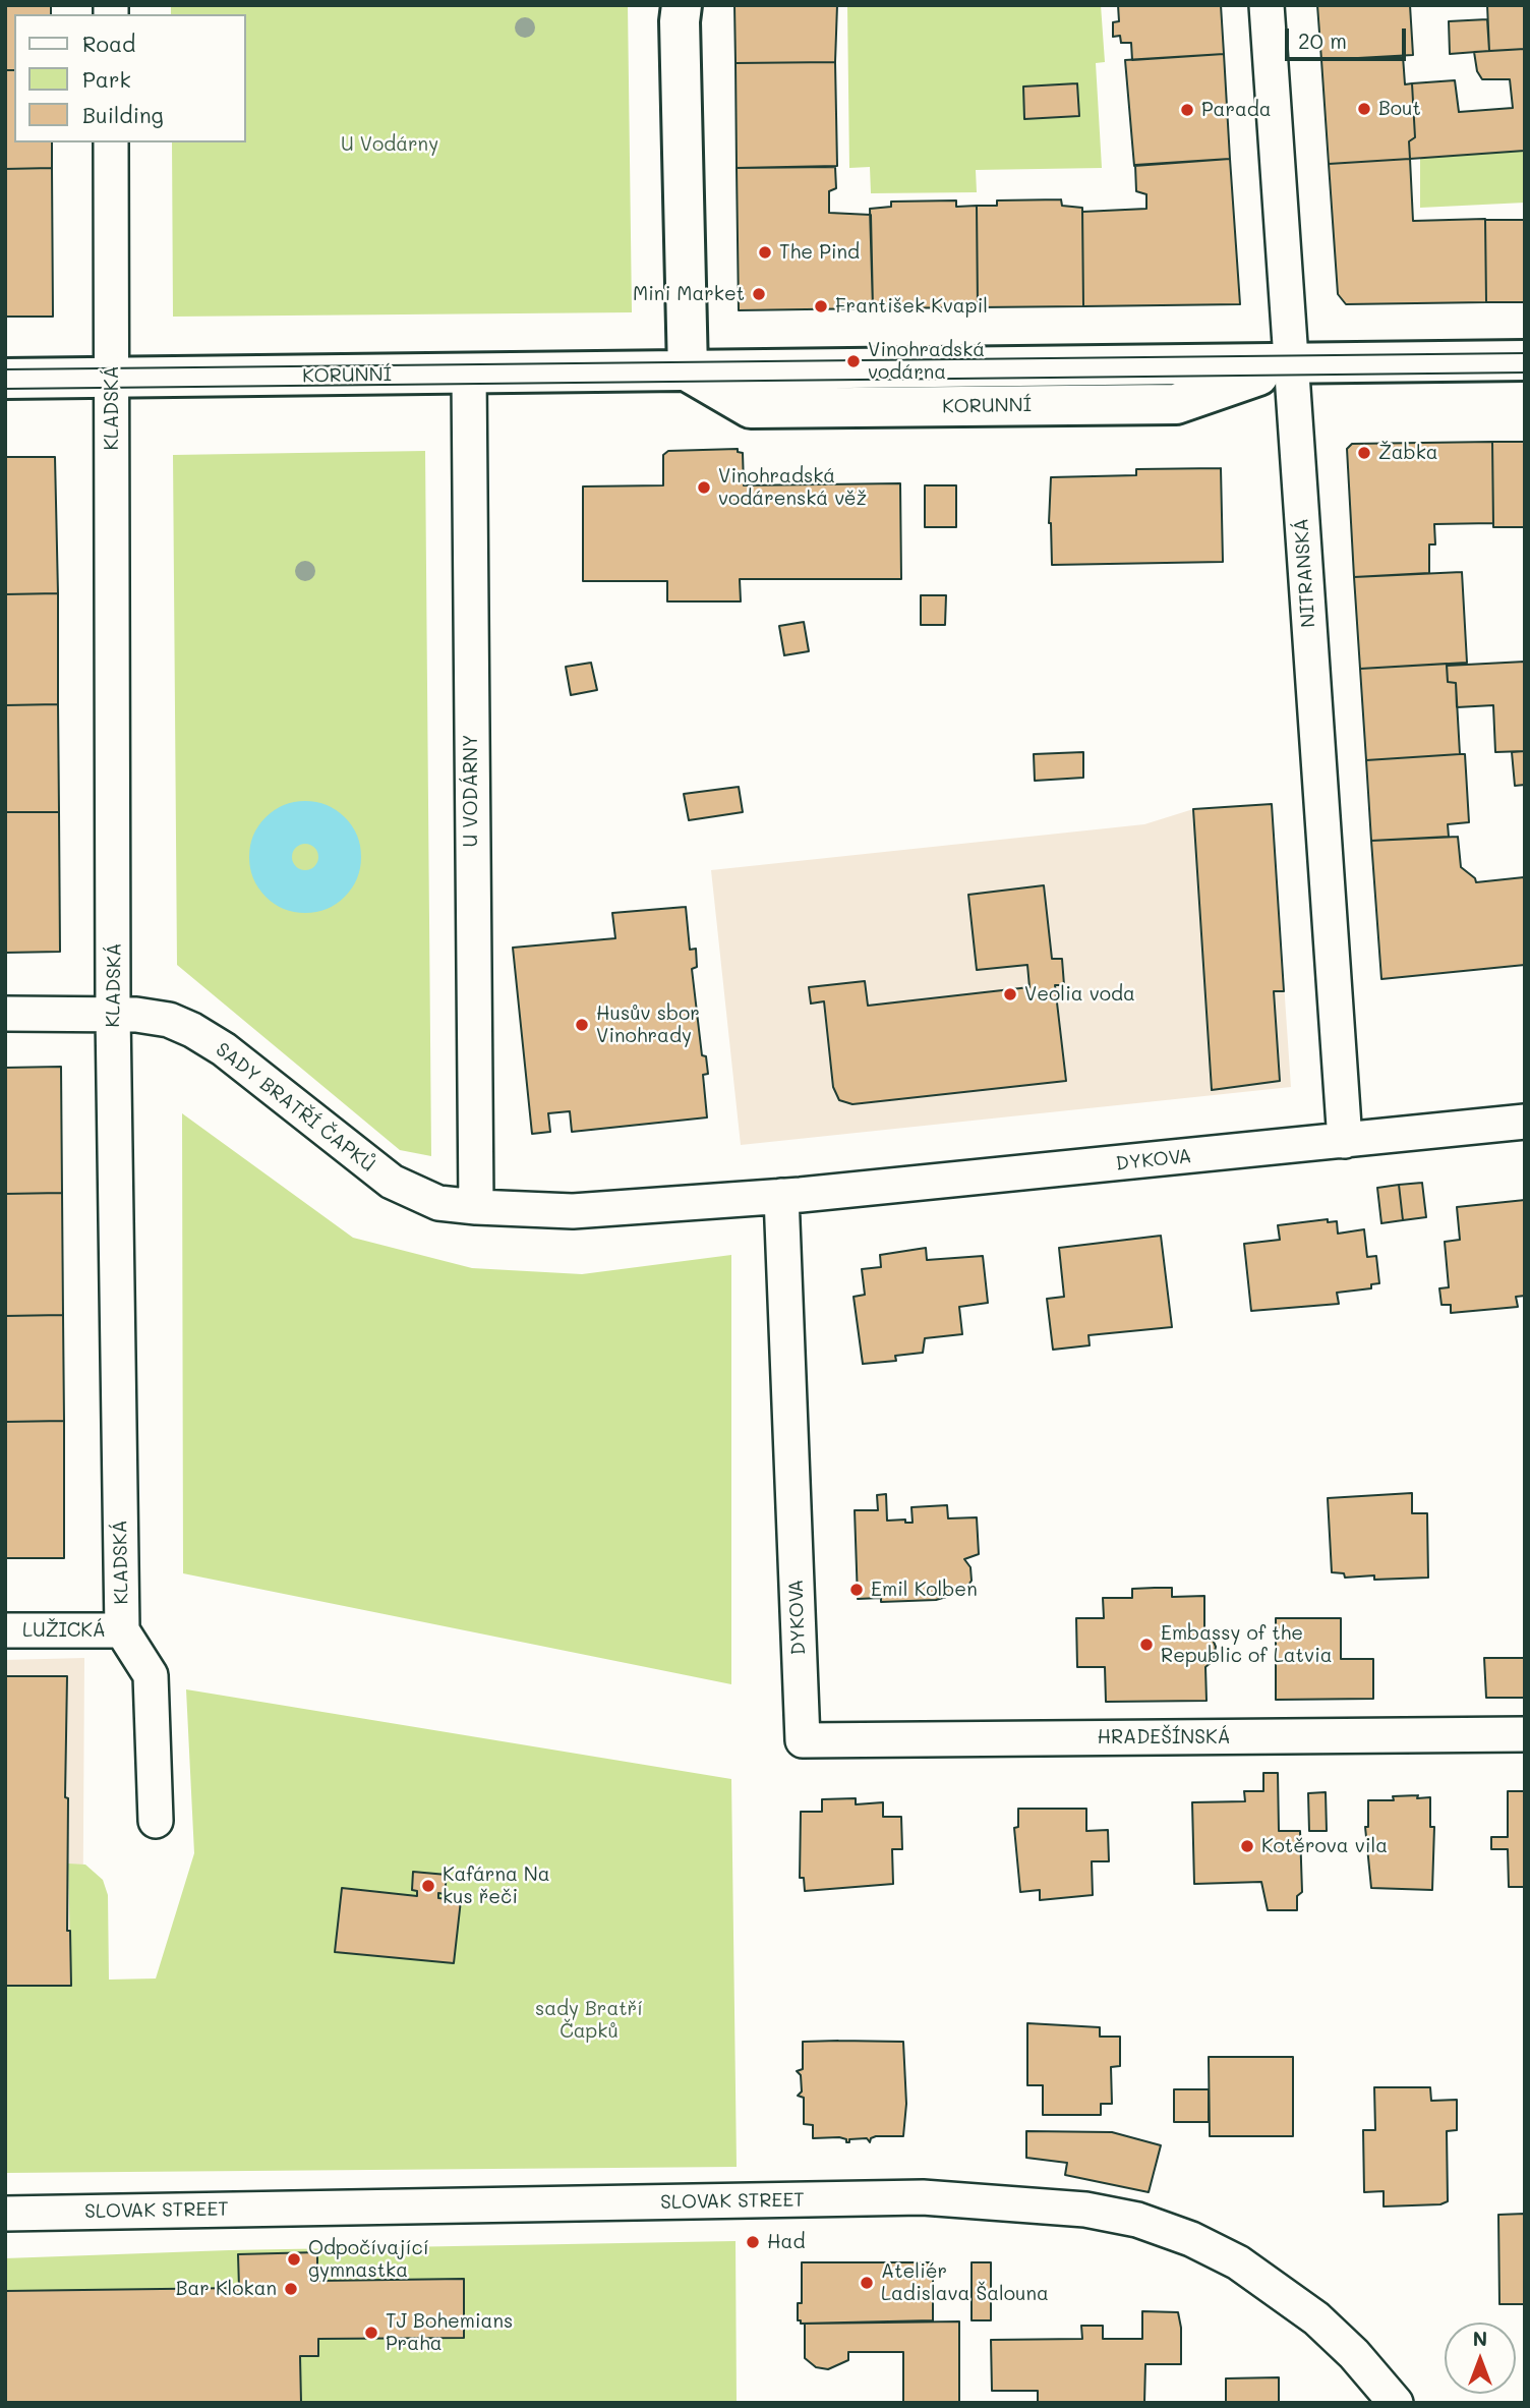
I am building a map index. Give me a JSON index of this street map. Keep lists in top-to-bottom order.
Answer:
{
  "streets": {
    "street": [
      "KORUNNÍ",
      "KLADSKÁ",
      "NITRANSKÁ",
      "U VODÁRNY",
      "SADY BRATŘÍ ČAPKŮ",
      "DYKOVA",
      "LUŽICKÁ",
      "HRADEŠÍNSKÁ",
      "SLOVAK STREET"
    ]
  },
  "crossings": [
    ["KORUNNÍ", "KLADSKÁ"],
    ["KORUNNÍ", "NITRANSKÁ"],
    ["KORUNNÍ", "U VODÁRNY"],
    ["KLADSKÁ", "SADY BRATŘÍ ČAPKŮ"],
    ["KLADSKÁ", "LUŽICKÁ"],
    ["NITRANSKÁ", "DYKOVA"],
    ["U VODÁRNY", "SADY BRATŘÍ ČAPKŮ"],
    ["U VODÁRNY", "DYKOVA"],
    ["SADY BRATŘÍ ČAPKŮ", "DYKOVA"],
    ["DYKOVA", "HRADEŠÍNSKÁ"]
  ],
  "parks": ["U Vodárny", "sady Bratří Čapků"],
  "places": [
    "Bout",
    "Parada",
    "The Pind",
    "Mini Market",
    "František Kvapil",
    "Vinohradská vodárna",
    "Žabka",
    "Vinohradská vodárenská věž",
    "Veolia voda",
    "Husův sbor Vinohrady",
    "Emil Kolben",
    "Embassy of the Republic of Latvia",
    "Kotěrova vila",
    "Kafárna Na kus řeči",
    "Had",
    "Odpočívající gymnastka",
    "Ateliér Ladislava Šalouna",
    "Bar Klokan",
    "TJ Bohemians Praha"
  ],
  "legend": ["Road", "Park", "Building"],
  "scale_bar": "20 m",
  "north": "top"
}
